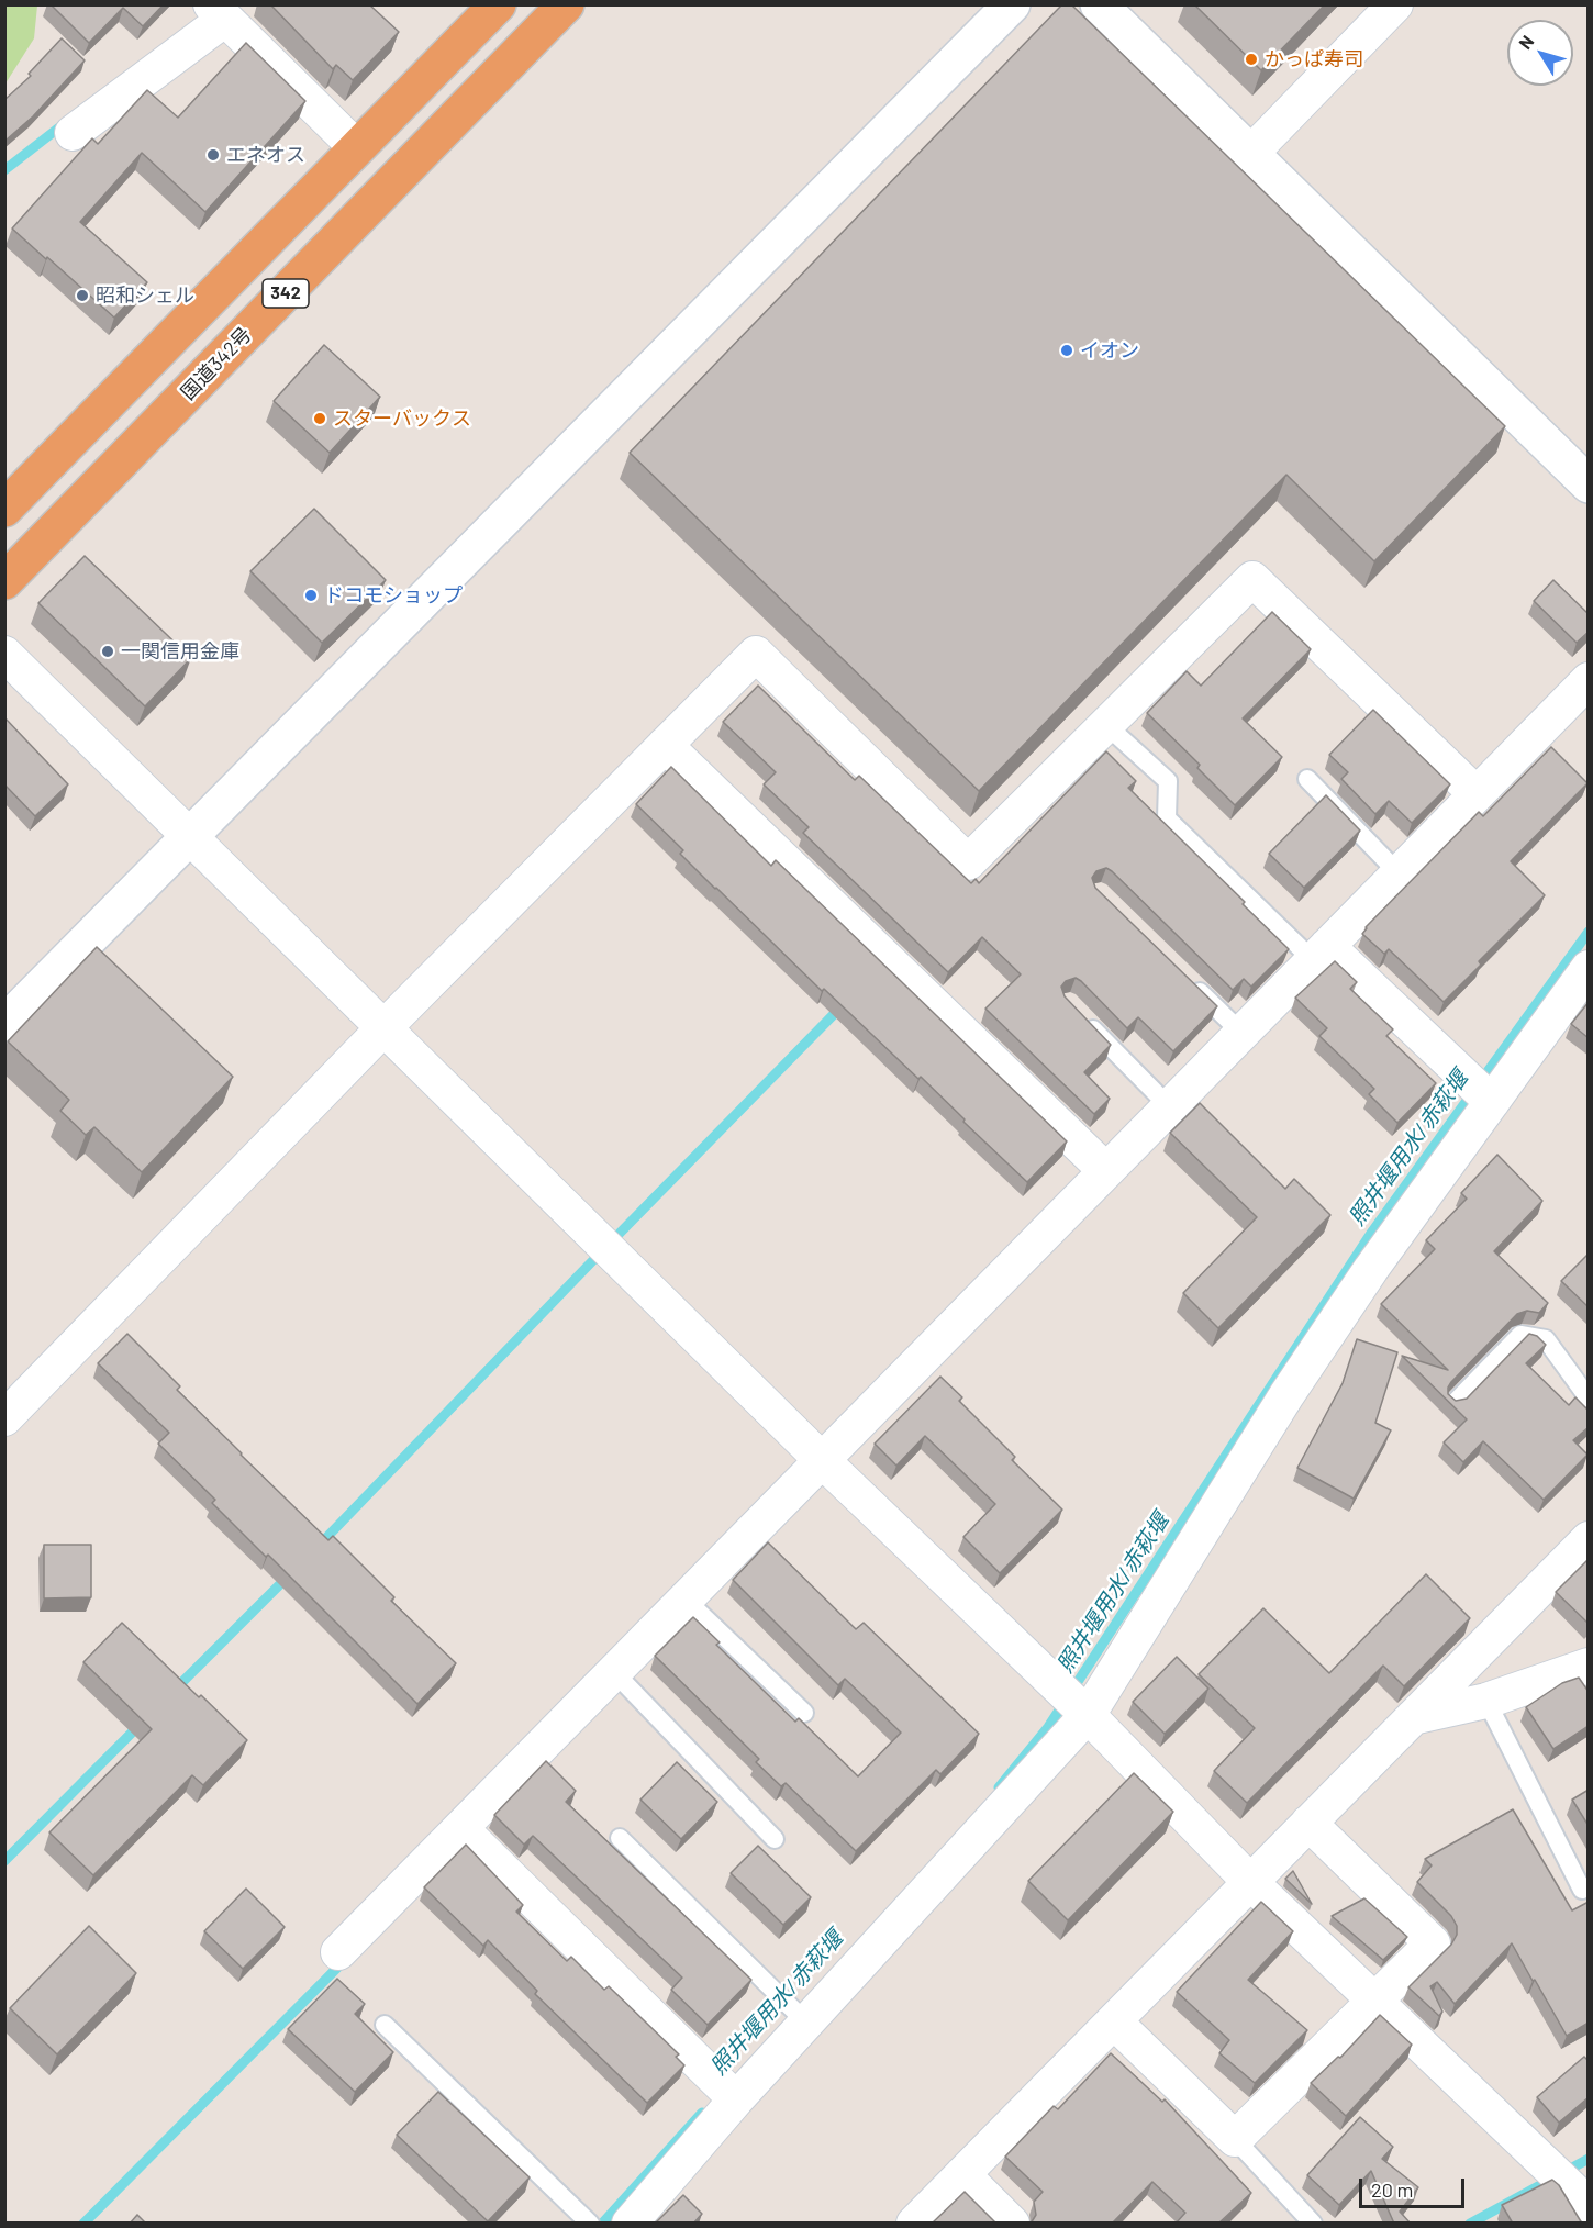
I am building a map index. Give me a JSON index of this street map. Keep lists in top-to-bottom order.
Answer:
{
  "streets": {
    "highway": ["342", "国道342号"]
  },
  "water": ["照井堰用水/赤萩堰"],
  "places": [
    "かっぱ寿司",
    "エネオス",
    "昭和シェル",
    "イオン",
    "スターバックス",
    "ドコモショップ",
    "一関信用金庫"
  ],
  "scale_bar": "20 m",
  "north": "top left"
}
